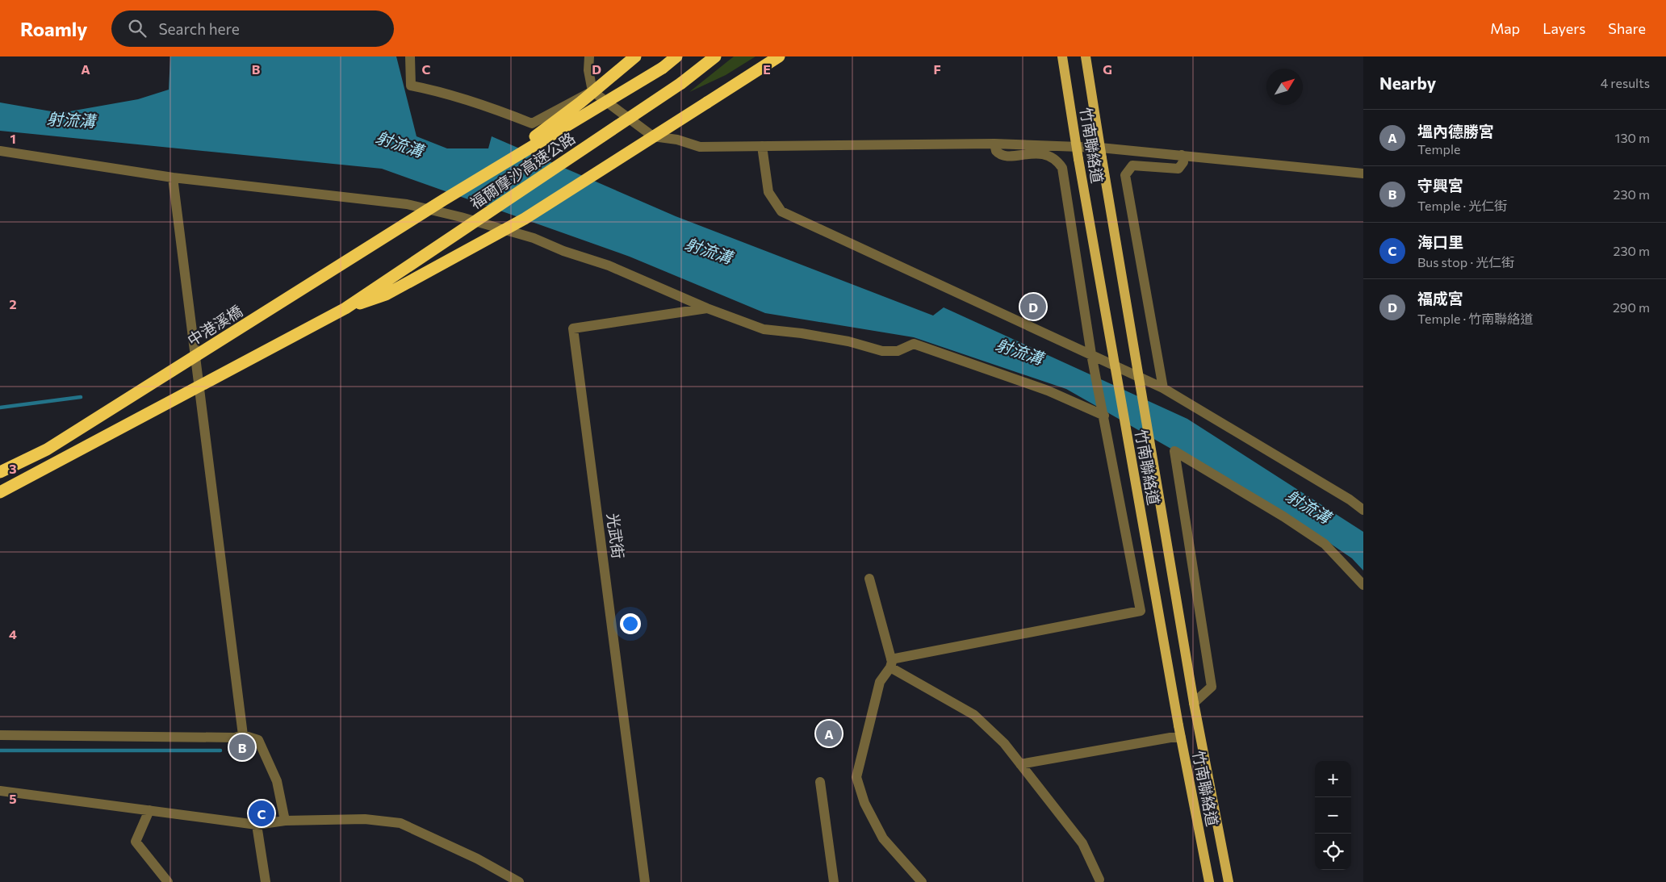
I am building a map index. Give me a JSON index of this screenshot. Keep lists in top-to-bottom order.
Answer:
{
  "streets": {
    "highway": ["福爾摩沙高速公路", "中港溪橋"],
    "main road": ["竹南聯絡道"],
    "street": ["光武街"]
  },
  "crossings": [
    ["福爾摩沙高速公路", "中港溪橋"]
  ],
  "water": ["射流溝"],
  "north": "top right",
  "page": {
    "header": "Roamly",
    "search": "Search here",
    "nav": ["Map", "Layers", "Share"],
    "heading": ["Nearby", "4 results"],
    "list": [
      {
        "mark": "A",
        "name": "塭內德勝宮",
        "note": "Temple",
        "value": "130 m"
      },
      {
        "mark": "B",
        "name": "守興宮",
        "note": "Temple · 光仁街",
        "value": "230 m"
      },
      {
        "mark": "C",
        "name": "海口里",
        "note": "Bus stop · 光仁街",
        "value": "230 m"
      },
      {
        "mark": "D",
        "name": "福成宮",
        "note": "Temple · 竹南聯絡道",
        "value": "290 m"
      }
    ],
    "pins": [
      "D",
      "A",
      "B",
      "C"
    ],
    "map_buttons": ["+", "−"]
  },
  "grid": {
    "columns": [
      "A",
      "B",
      "C",
      "D",
      "E",
      "F",
      "G"
    ],
    "rows": [
      "1",
      "2",
      "3",
      "4",
      "5"
    ]
  }
}
